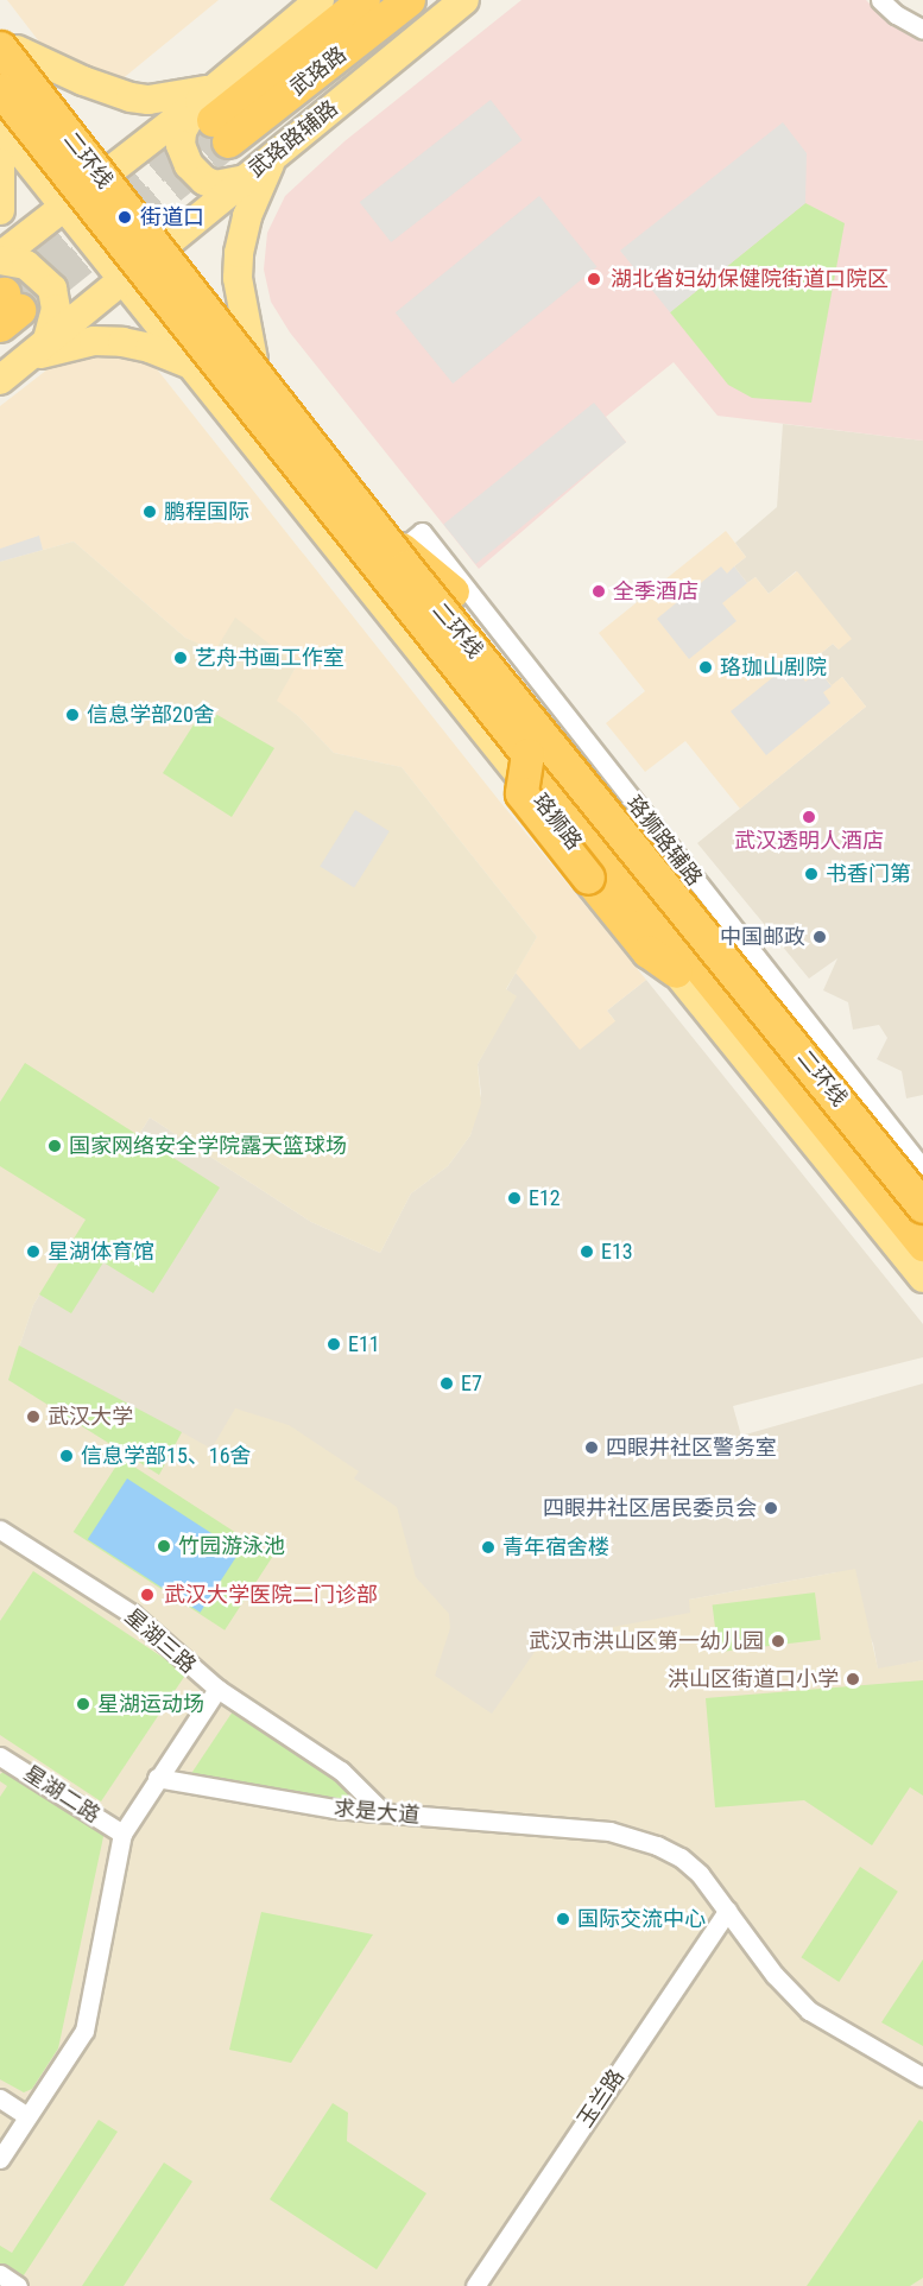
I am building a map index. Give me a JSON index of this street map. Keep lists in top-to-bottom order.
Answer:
{
  "streets": {
    "highway": ["武珞路", "二环线"],
    "main road": ["武珞路辅路", "珞狮路"],
    "street": [
      "珞狮路辅路",
      "星湖三路",
      "星湖二路",
      "求是大道",
      "玉兰路"
    ]
  },
  "crossings": [
    ["武珞路辅路", "珞狮路"],
    ["星湖三路", "求是大道"],
    ["求是大道", "玉兰路"]
  ],
  "places": [
    "街道口",
    "湖北省妇幼保健院街道口院区",
    "鹏程国际",
    "全季酒店",
    "艺舟书画工作室",
    "珞珈山剧院",
    "信息学部20舍",
    "武汉透明人酒店",
    "书香门第",
    "中国邮政",
    "国家网络安全学院露天篮球场",
    "E12",
    "星湖体育馆",
    "E13",
    "E11",
    "E7",
    "武汉大学",
    "四眼井社区警务室",
    "信息学部15、16舍",
    "四眼井社区居民委员会",
    "竹园游泳池",
    "青年宿舍楼",
    "武汉大学医院二门诊部",
    "武汉市洪山区第一幼儿园",
    "洪山区街道口小学",
    "星湖运动场",
    "国际交流中心"
  ]
}
